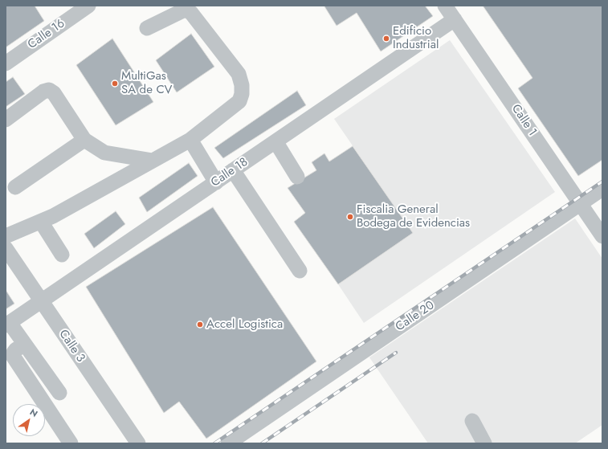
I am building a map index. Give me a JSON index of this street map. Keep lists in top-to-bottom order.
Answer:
{
  "streets": {
    "street": [
      "Calle 16",
      "Calle 1",
      "Calle 18",
      "Calle 20",
      "Calle 3"
    ]
  },
  "crossings": [
    ["Calle 1", "Calle 18"],
    ["Calle 1", "Calle 20"],
    ["Calle 18", "Calle 3"]
  ],
  "places": [
    "Edificio Industrial",
    "MultiGas SA de CV",
    "Fiscalia General Bodega de Evidencias",
    "Accel Logistica"
  ],
  "north": "top right"
}
